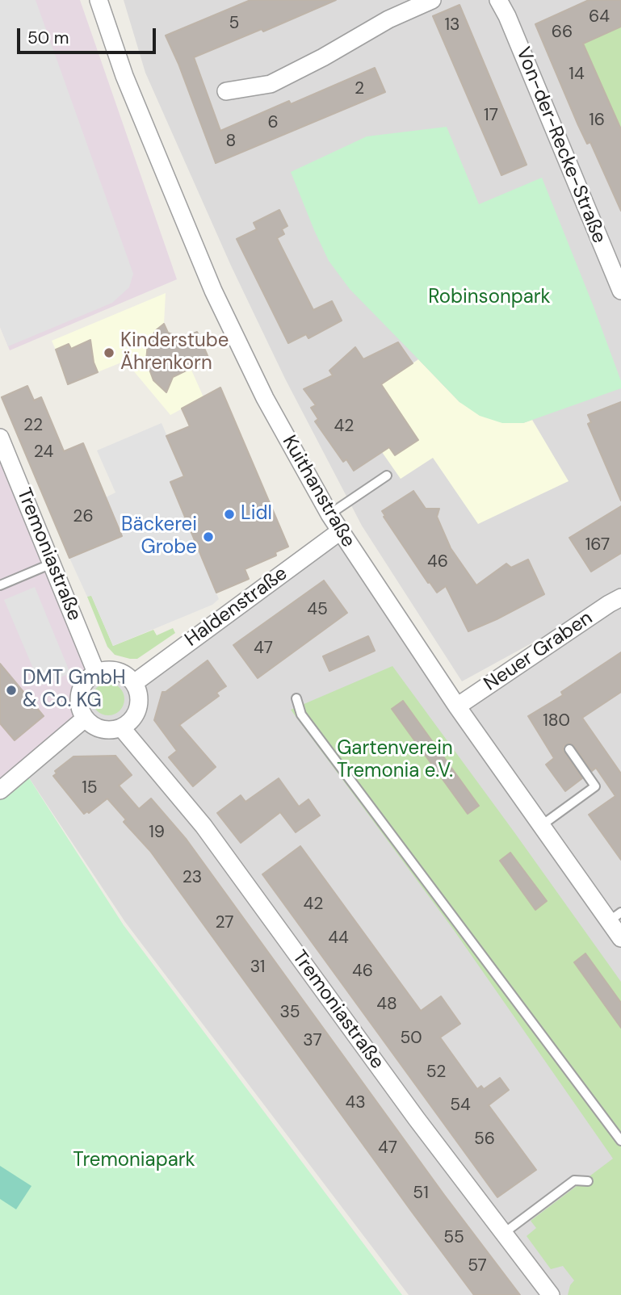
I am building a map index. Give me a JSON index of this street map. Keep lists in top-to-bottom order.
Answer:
{
  "streets": {
    "street": [
      "Von-der-Recke-Straße",
      "Kuithanstraße",
      "Tremoniastraße",
      "Haldenstraße",
      "Neuer Graben"
    ]
  },
  "crossings": [
    ["Kuithanstraße", "Haldenstraße"],
    ["Kuithanstraße", "Neuer Graben"],
    ["Tremoniastraße", "Haldenstraße"]
  ],
  "parks": ["Robinsonpark", "Gartenverein Tremonia e.V.", "Tremoniapark"],
  "places": [
    "Kinderstube Ährenkorn",
    "Lidl",
    "Bäckerei Grobe",
    "DMT GmbH & Co. KG"
  ],
  "house_numbers": [
    "64",
    "5",
    "13",
    "66",
    "14",
    "2",
    "17",
    "16",
    "6",
    "8",
    "22",
    "42",
    "24",
    "26",
    "167",
    "46",
    "45",
    "47",
    "180",
    "15",
    "19",
    "23",
    "42",
    "27",
    "44",
    "31",
    "46",
    "48",
    "35",
    "50",
    "37",
    "52",
    "43",
    "54",
    "56",
    "47",
    "51",
    "55",
    "57"
  ],
  "scale_bar": "50 m"
}
